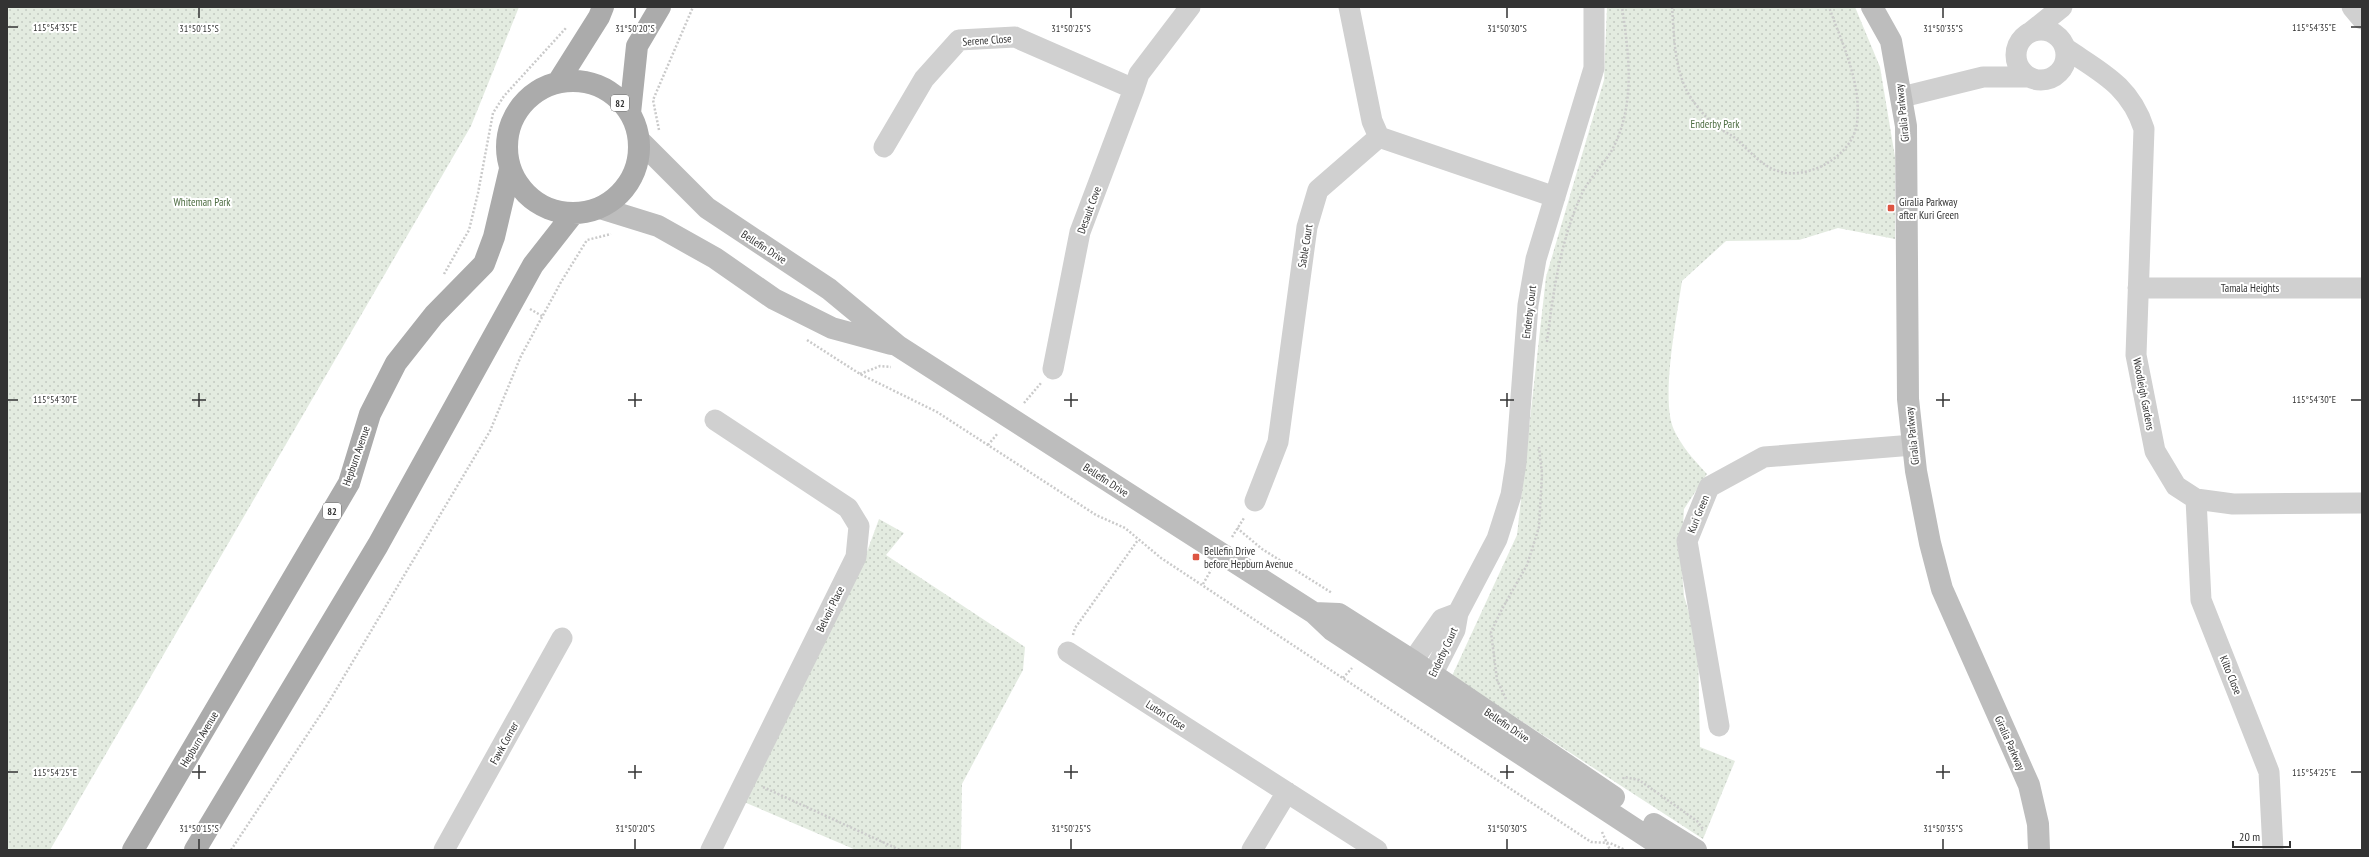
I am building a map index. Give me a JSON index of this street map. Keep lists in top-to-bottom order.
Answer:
{
  "streets": {
    "main road": [
      "82",
      "Giralia Parkway",
      "Bellefin Drive",
      "Hepburn Avenue"
    ],
    "street": [
      "Serene Close",
      "Desault Cove",
      "Sable Court",
      "Tamala Heights",
      "Enderby Court",
      "Woodleigh Gardens",
      "Kuri Green",
      "Belvoir Place",
      "Kilto Close",
      "Luton Close",
      "Fawk Corner"
    ]
  },
  "crossings": [
    ["Serene Close", "Desault Cove"],
    ["82", "Bellefin Drive"],
    ["82", "Hepburn Avenue"],
    ["Giralia Parkway", "Kuri Green"],
    ["Bellefin Drive", "Enderby Court"],
    ["Bellefin Drive", "Hepburn Avenue"],
    ["Tamala Heights", "Woodleigh Gardens"],
    ["Woodleigh Gardens", "Kilto Close"]
  ],
  "parks": ["Enderby Park", "Whiteman Park"],
  "places": {
    "transit": ["Giralia Parkway after Kuri Green", "Bellefin Drive before Hepburn Avenue"]
  },
  "scale_bar": "20 m",
  "coordinates": [
    "115°54'35\"E",
    "31°50'15\"S",
    "31°50'20\"S",
    "31°50'25\"S",
    "31°50'30\"S",
    "31°50'35\"S",
    "115°54'30\"E",
    "115°54'25\"E"
  ]
}
